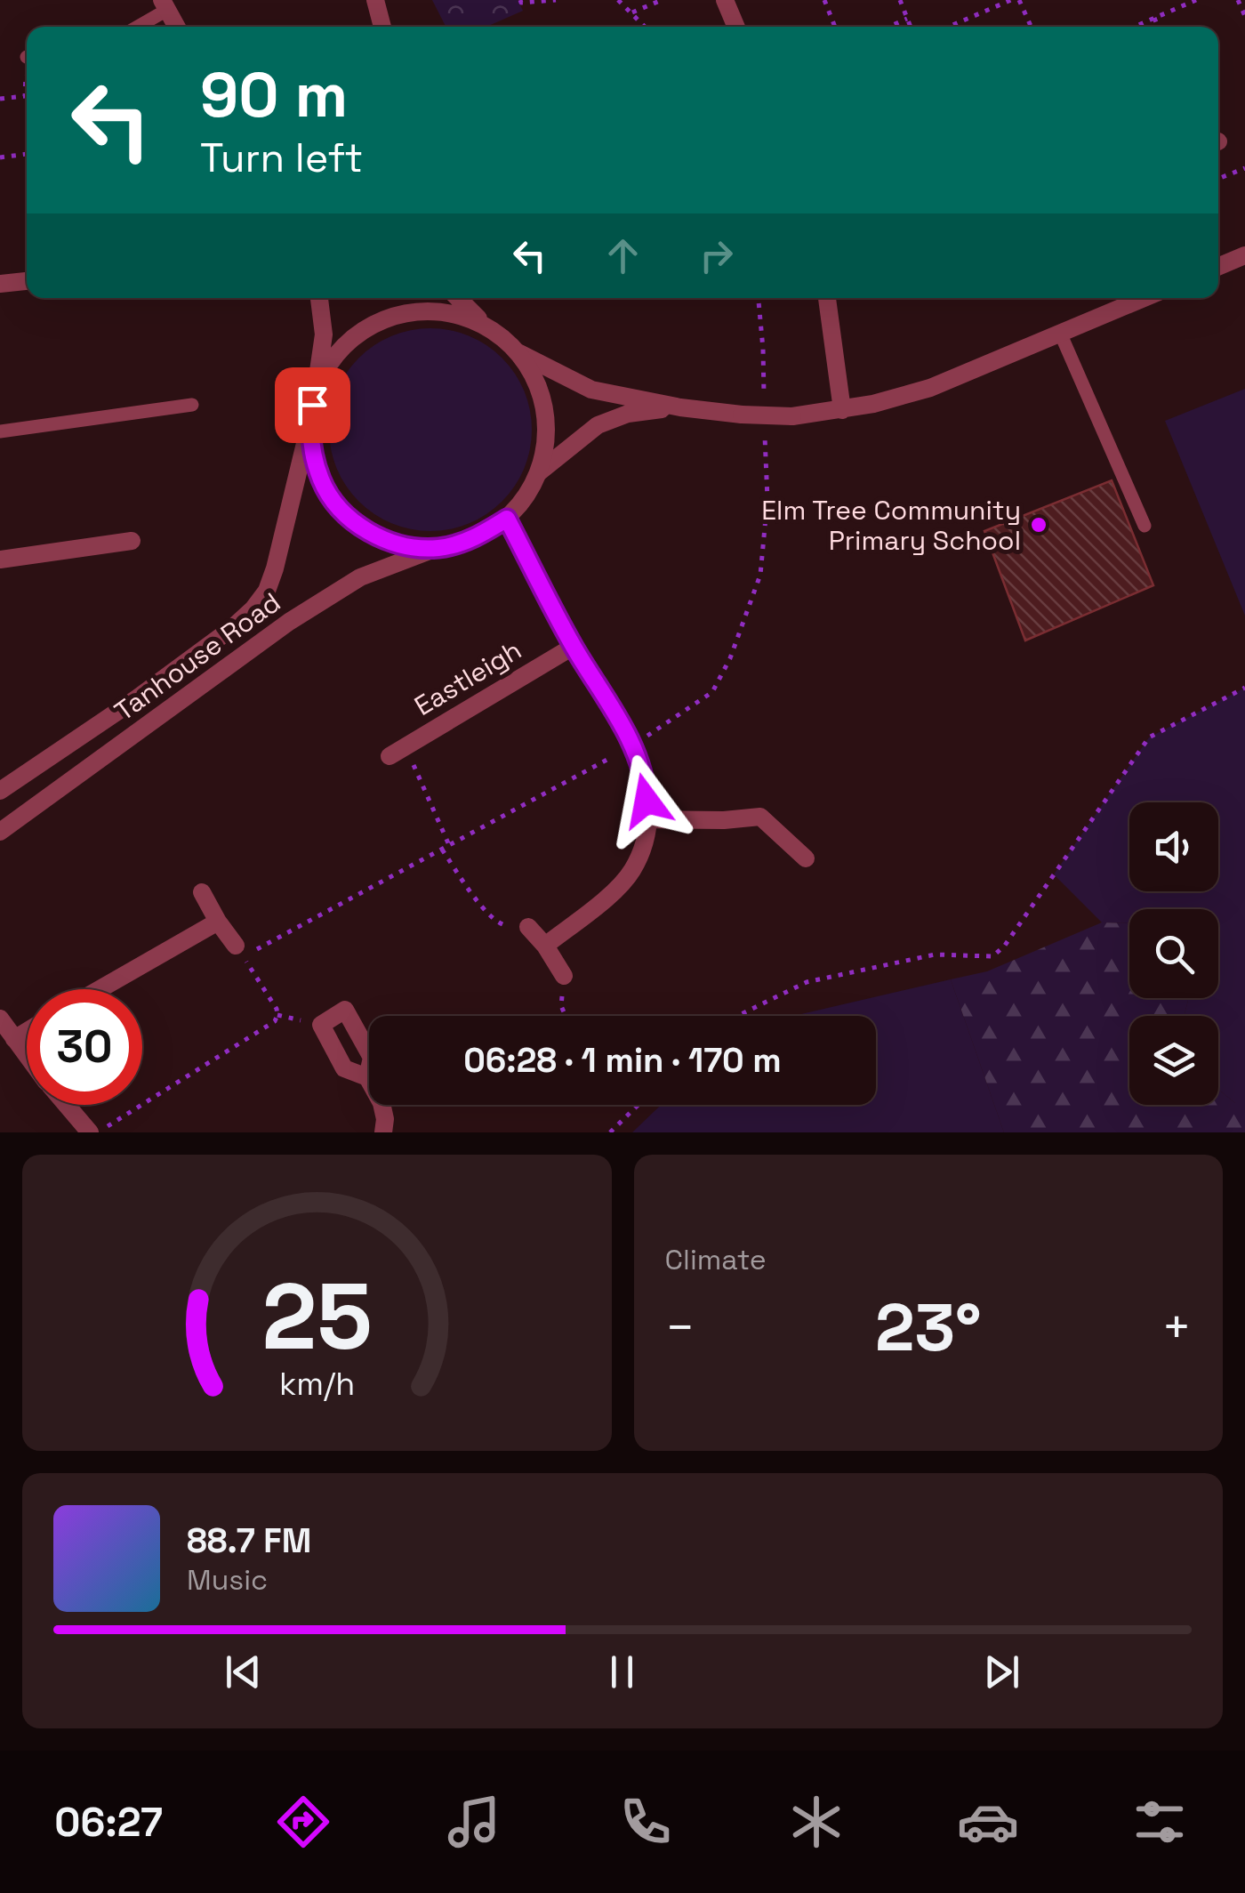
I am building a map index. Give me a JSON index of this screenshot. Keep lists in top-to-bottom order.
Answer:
{
  "streets": {
    "street": ["Tanhouse Road", "Eastleigh"]
  },
  "places": ["Elm Tree Community Primary School"],
  "page": {
    "turn": ["90 m", "Turn left"],
    "limit": "30",
    "trip": "06:28 · 1 min · 170 m",
    "tile": "Climate",
    "heat": ["−", "23°", "+"],
    "song": ["88.7 FM", "Music"],
    "tabs": "06:27",
    "gauge": ["25", "km/h"]
  }
}
